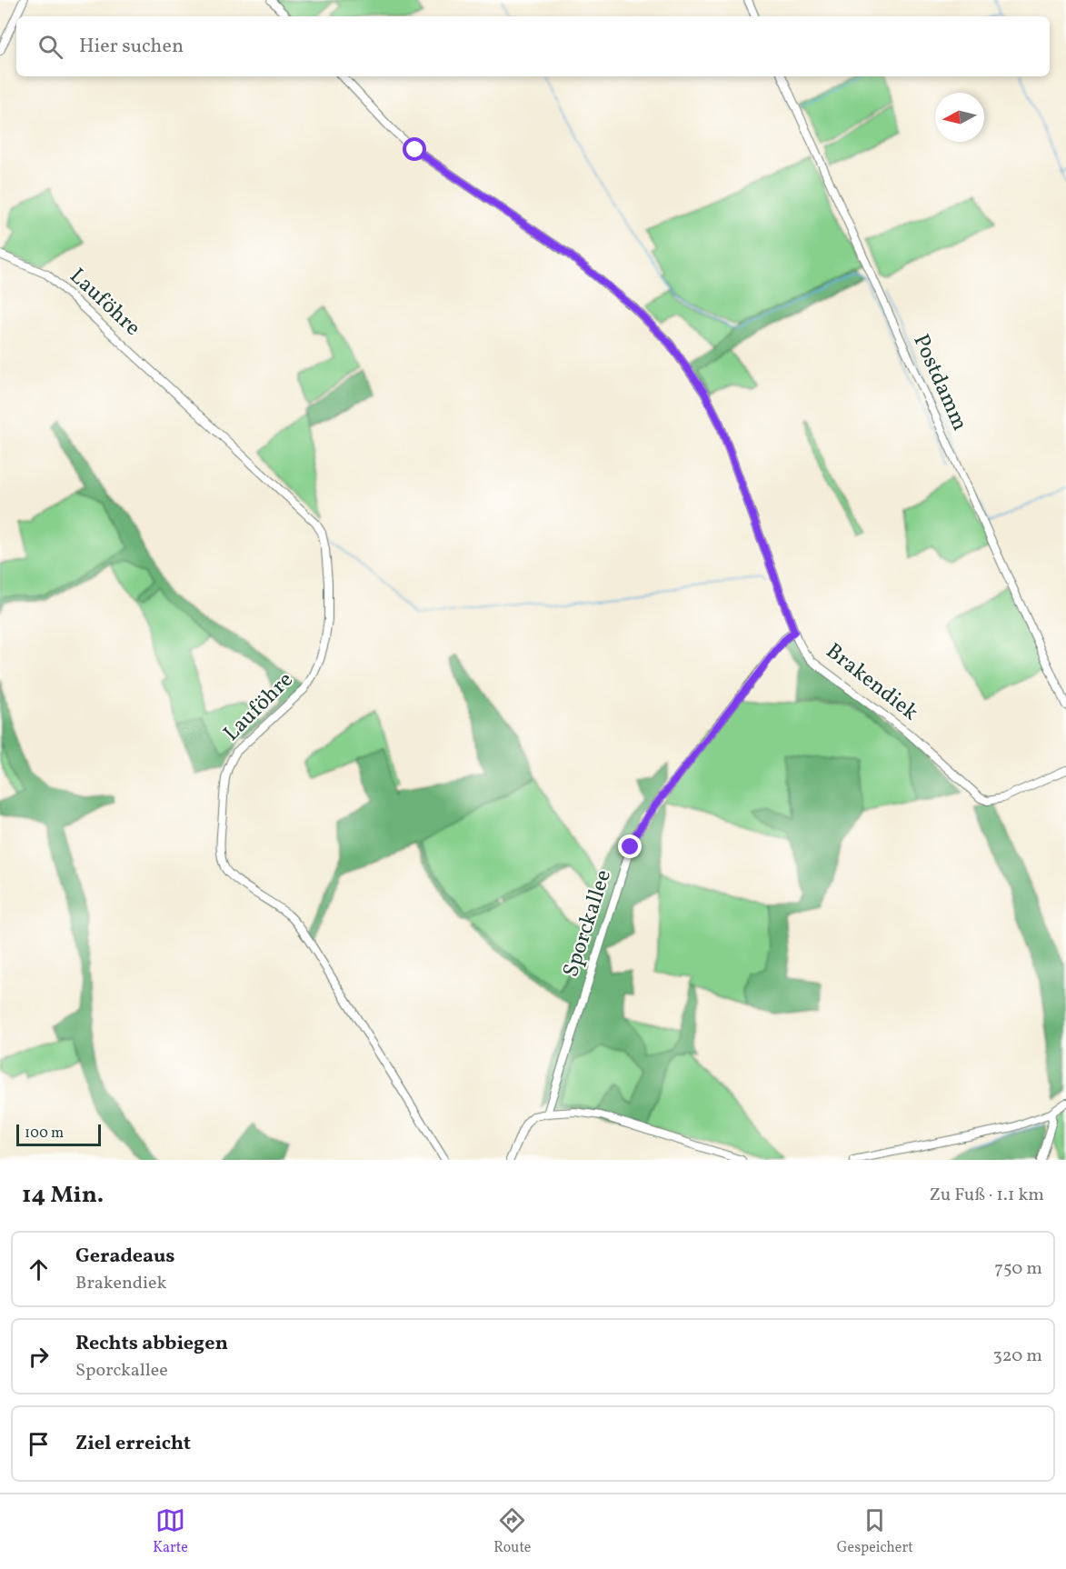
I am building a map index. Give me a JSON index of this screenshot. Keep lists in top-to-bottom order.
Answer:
{
  "streets": {
    "street": [
      "Lauföhre",
      "Postdamm",
      "Brakendiek",
      "Sporckallee"
    ]
  },
  "crossings": [
    ["Brakendiek", "Sporckallee"]
  ],
  "scale_bar": "100 m",
  "north": "left",
  "page": {
    "search": "Hier suchen",
    "scale": "100 m",
    "heading": ["14 Min.", "Zu Fuß · 1.1 km"],
    "list": [
      ["Geradeaus", "Brakendiek", "750 m"],
      ["Rechts abbiegen", "Sporckallee", "320 m"],
      "Ziel erreicht"
    ],
    "nav": ["Karte", "Route", "Gespeichert"]
  }
}
